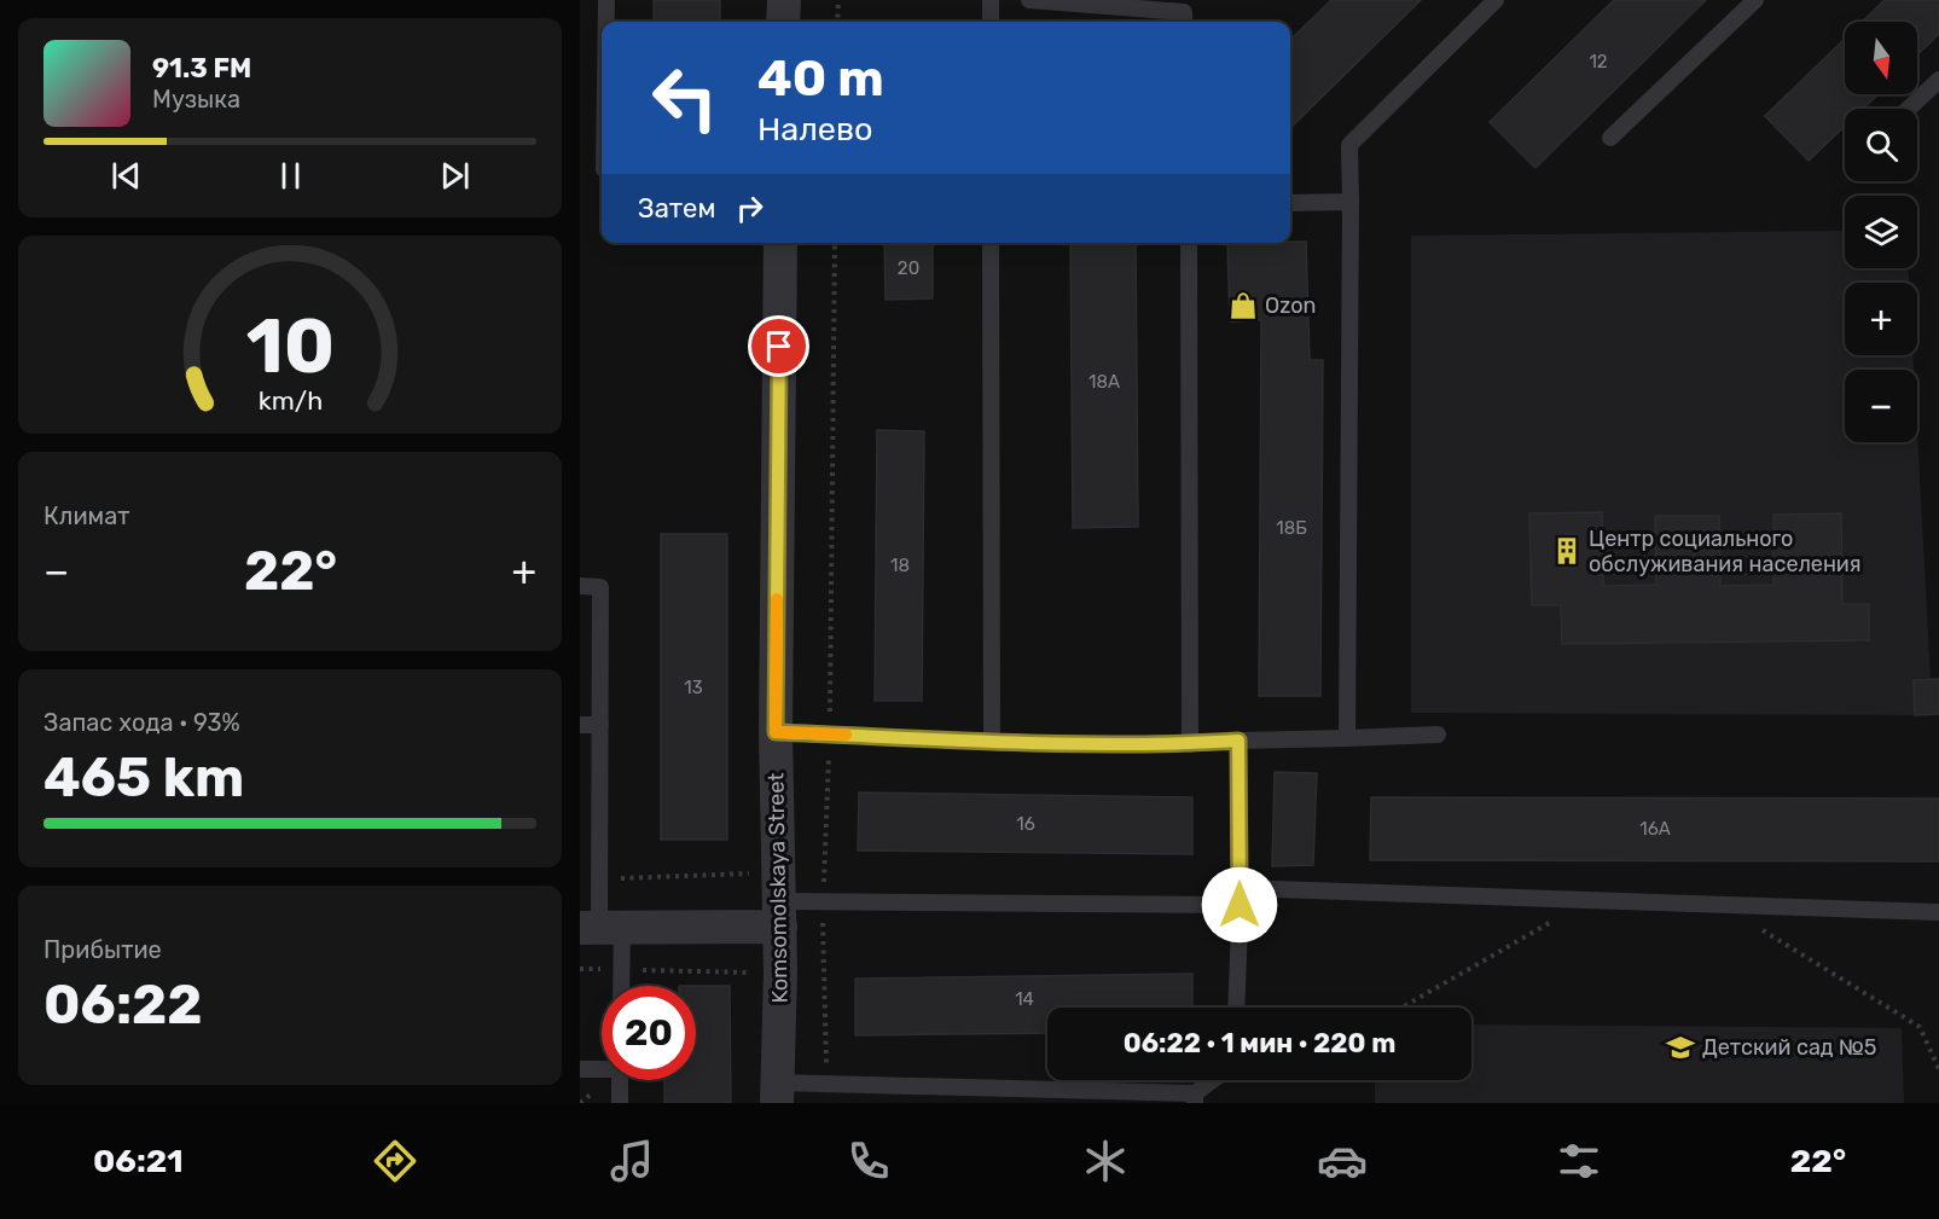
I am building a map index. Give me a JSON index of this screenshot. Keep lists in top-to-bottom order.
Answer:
{
  "streets": {
    "street": ["Komsomolskaya Street"]
  },
  "places": {
    "shop": ["Ozon"],
    "building": ["Центр социального обслуживания населения"],
    "school or university": ["Детский сад №5"]
  },
  "house_numbers": [
    "12",
    "20",
    "18А",
    "18Б",
    "18",
    "13",
    "16",
    "16А",
    "14"
  ],
  "north": "bottom",
  "page": {
    "map_buttons": ["+", "−"],
    "turn": ["40 m", "Налево"],
    "song": ["91.3 FM", "Музыка"],
    "then": "Затем",
    "tile": [
      "Климат",
      ["Запас хода · 93%", "465 km"],
      ["Прибытие", "06:22"]
    ],
    "heat": ["−", "22°", "+"],
    "limit": "20",
    "trip": "06:22 · 1 мин · 220 m",
    "tabs": ["06:21", "22°"],
    "gauge": ["10", "km/h"]
  }
}
